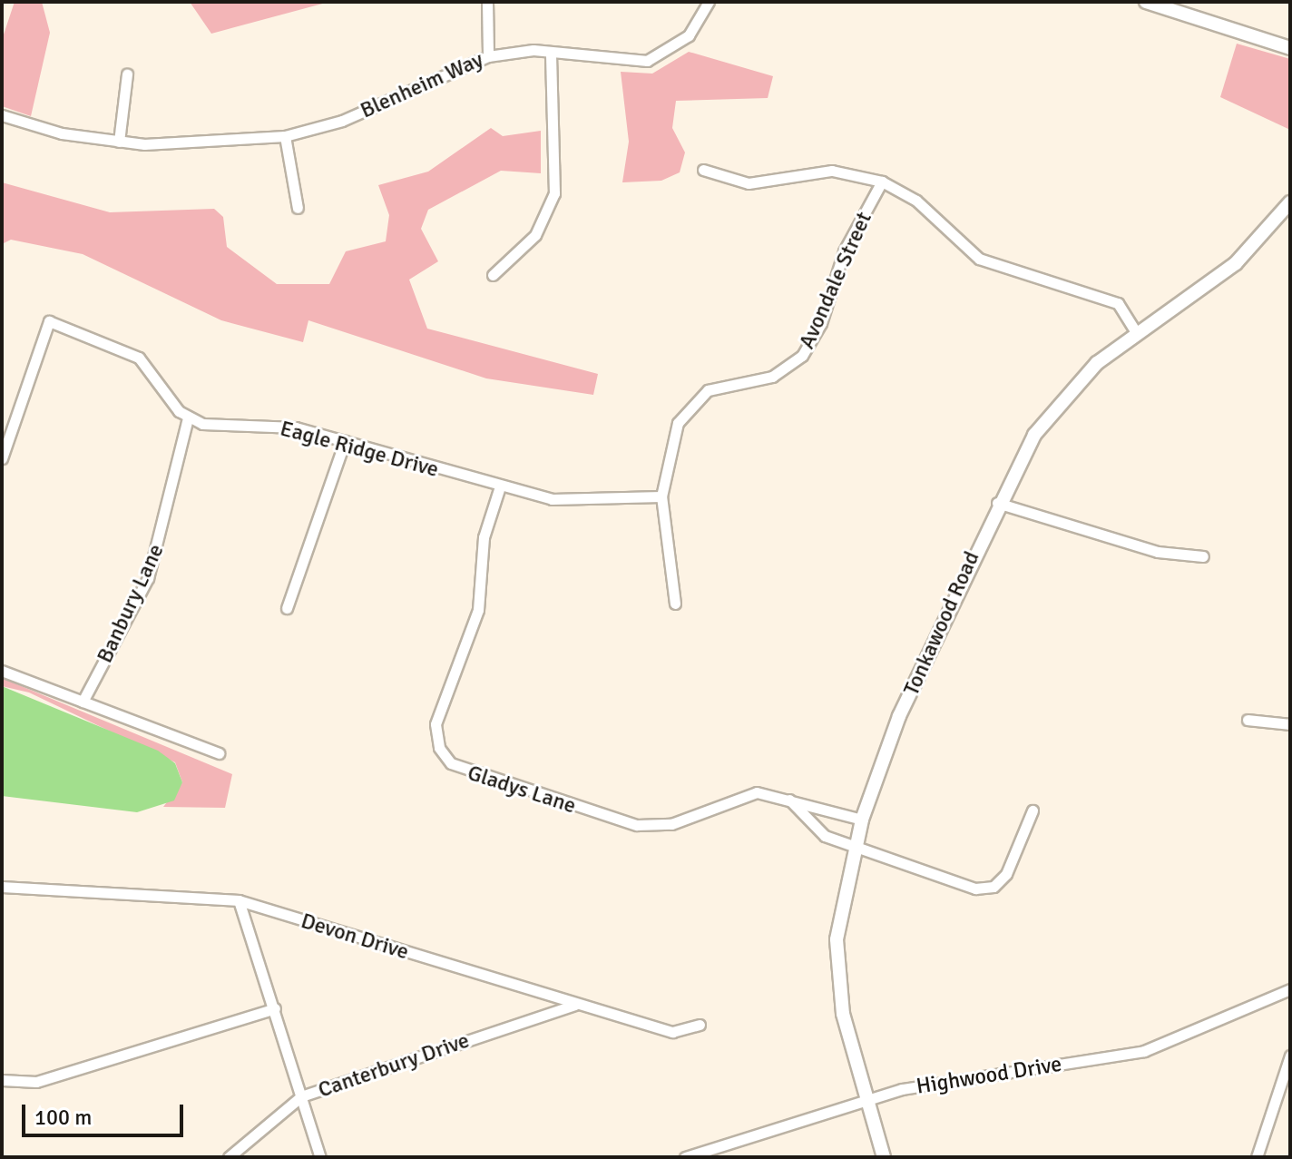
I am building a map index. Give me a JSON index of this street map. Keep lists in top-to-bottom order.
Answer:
{
  "streets": {
    "street": [
      "Blenheim Way",
      "Avondale Street",
      "Eagle Ridge Drive",
      "Banbury Lane",
      "Tonkawood Road",
      "Gladys Lane",
      "Devon Drive",
      "Canterbury Drive",
      "Highwood Drive"
    ]
  },
  "crossings": [
    ["Avondale Street", "Eagle Ridge Drive"],
    ["Eagle Ridge Drive", "Banbury Lane"],
    ["Eagle Ridge Drive", "Gladys Lane"],
    ["Tonkawood Road", "Gladys Lane"],
    ["Tonkawood Road", "Highwood Drive"],
    ["Devon Drive", "Canterbury Drive"]
  ],
  "scale_bar": "100 m"
}
